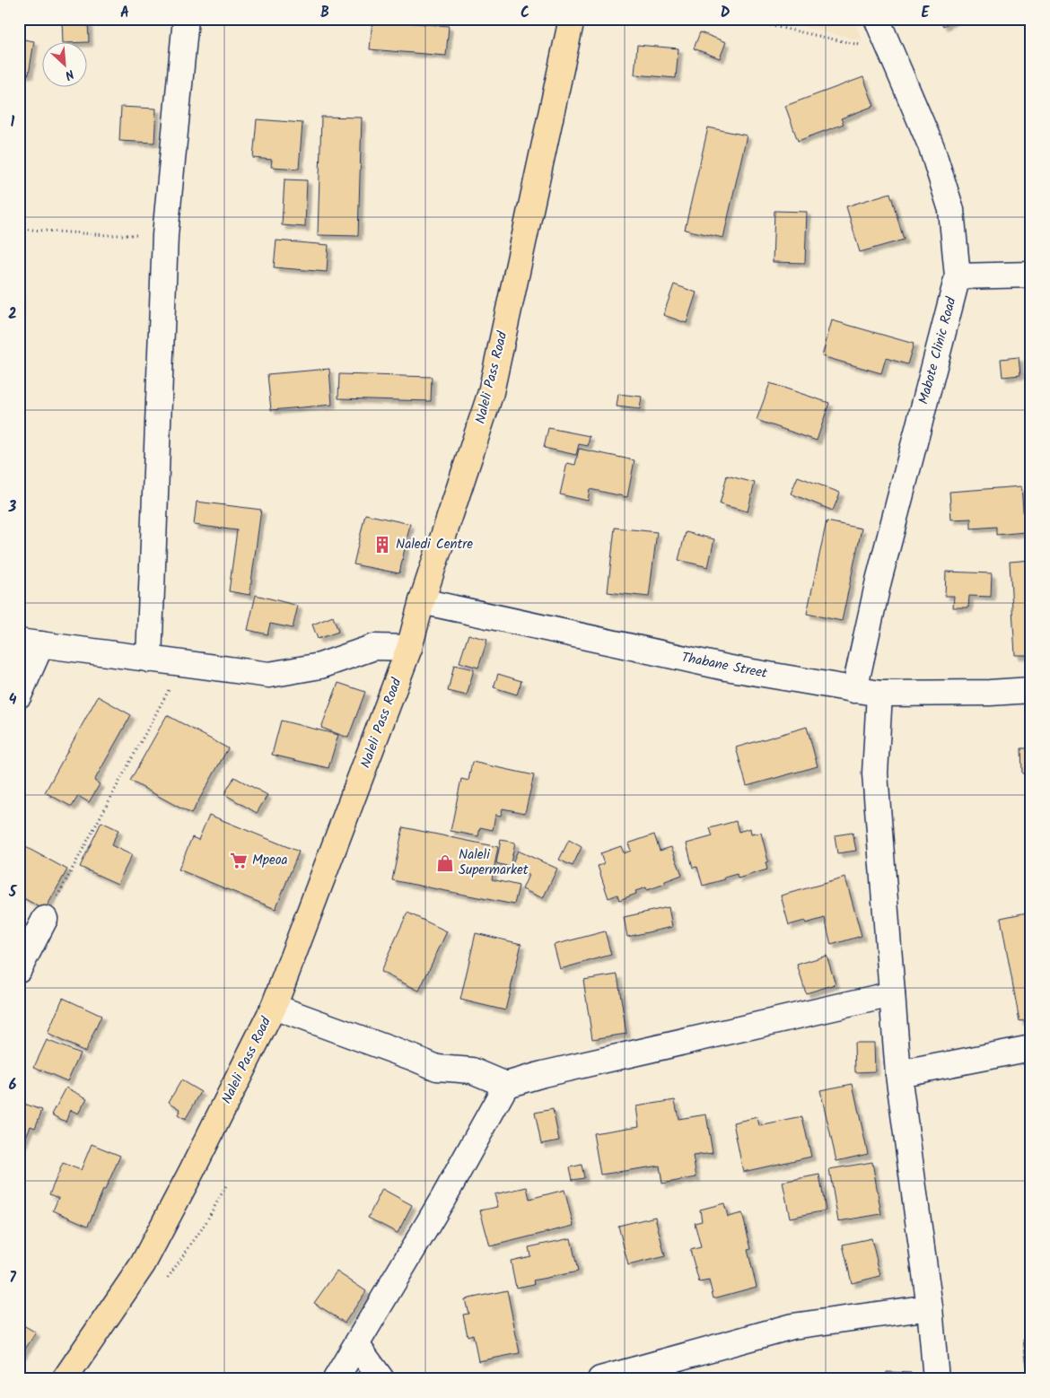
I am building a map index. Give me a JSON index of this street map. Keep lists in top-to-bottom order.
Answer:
{
  "streets": {
    "main road": ["Naleli Pass Road"],
    "street": ["Mabote Clinic Road", "Thabane Street"]
  },
  "crossings": [
    ["Mabote Clinic Road", "Thabane Street"],
    ["Naleli Pass Road", "Thabane Street"]
  ],
  "places": {
    "building": ["Naledi Centre"],
    "supermarket": ["Mpeoa"],
    "shop": ["Naleli Supermarket"]
  },
  "north": "bottom right",
  "grid": {
    "columns": [
      "A",
      "B",
      "C",
      "D",
      "E"
    ],
    "rows": [
      "1",
      "2",
      "3",
      "4",
      "5",
      "6",
      "7"
    ]
  }
}
